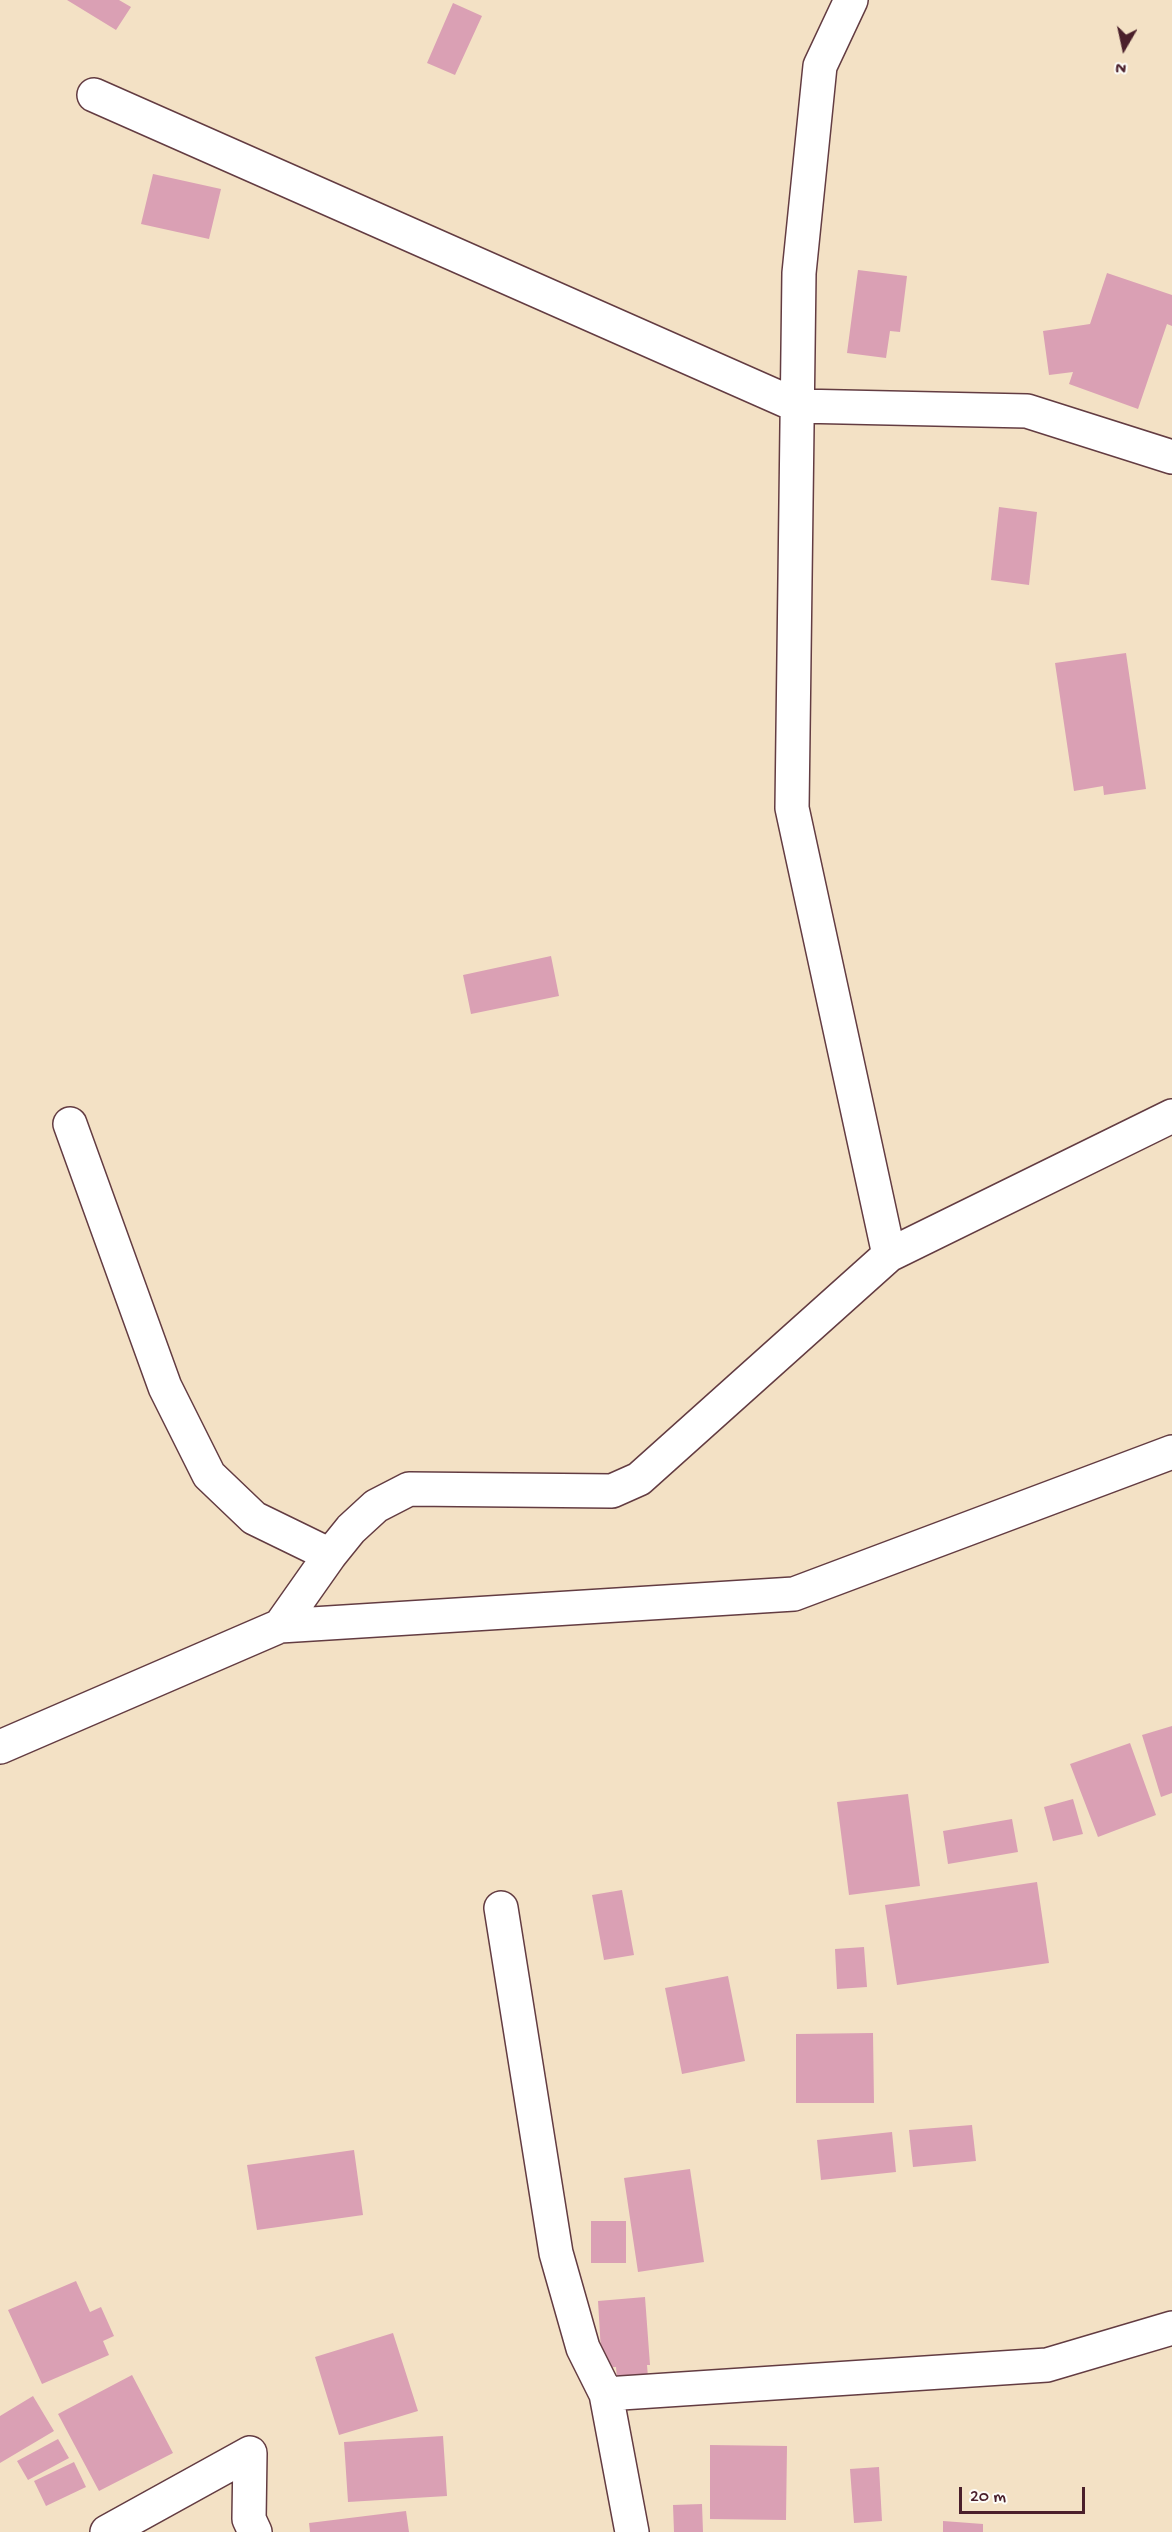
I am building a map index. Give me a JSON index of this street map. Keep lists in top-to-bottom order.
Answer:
{
  "scale_bar": "20 m",
  "north": "bottom"
}
